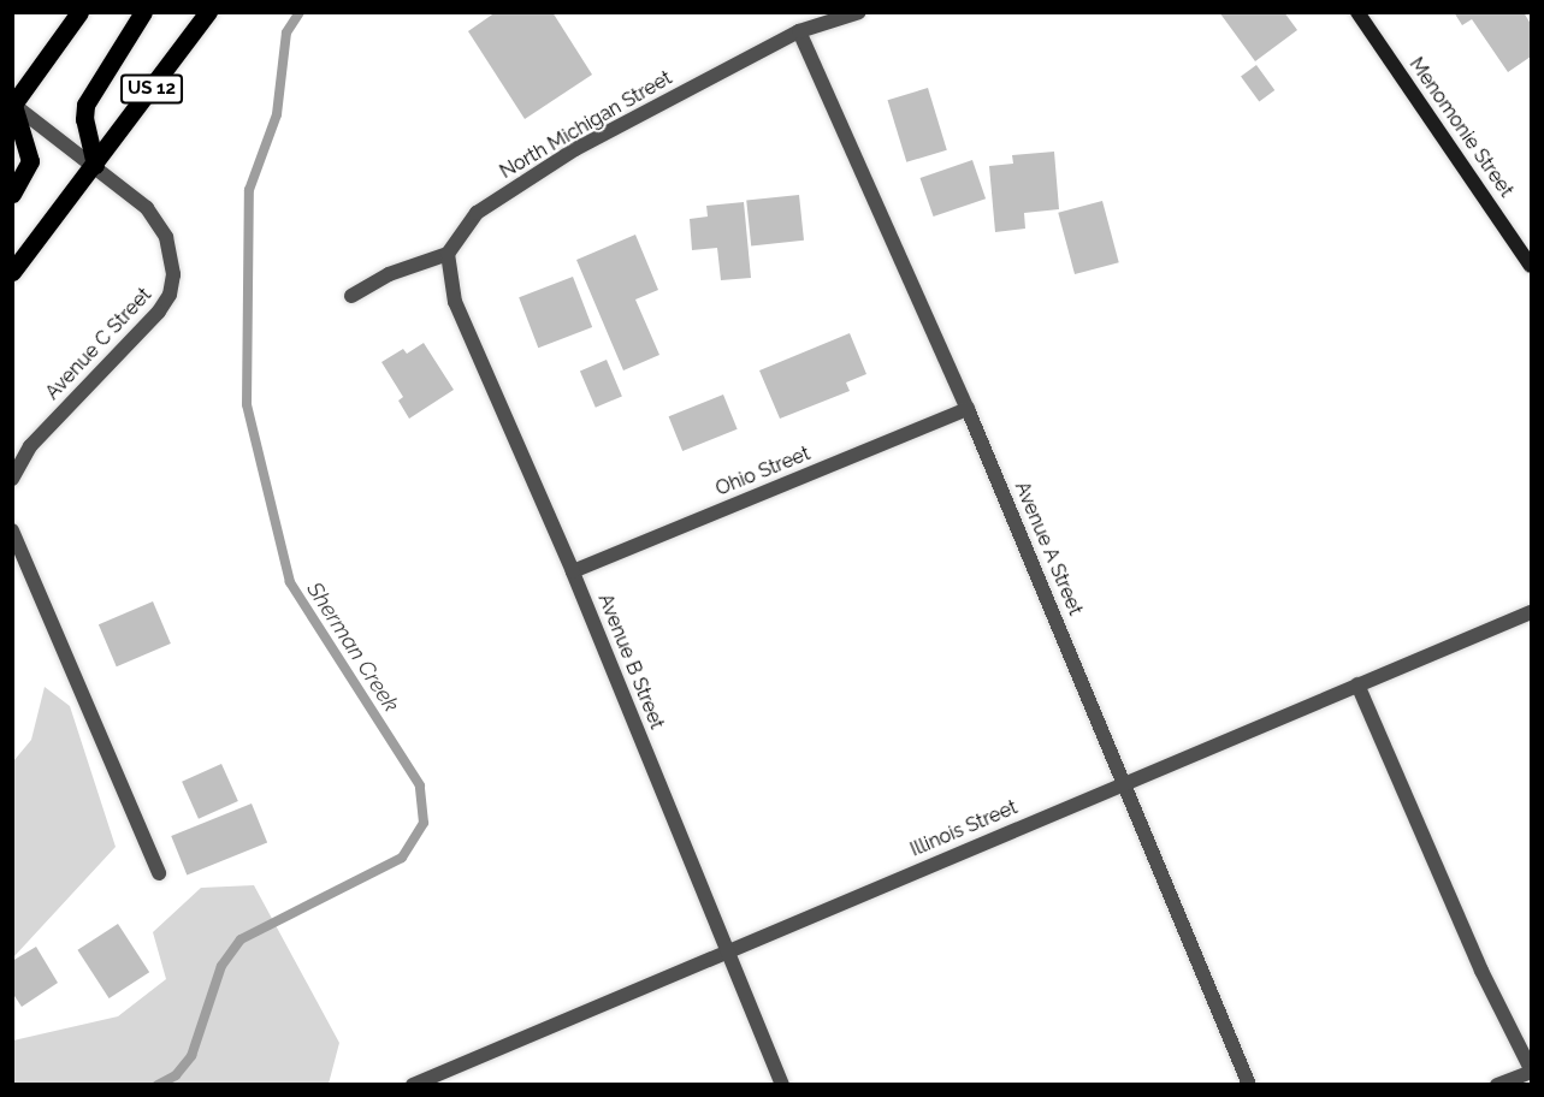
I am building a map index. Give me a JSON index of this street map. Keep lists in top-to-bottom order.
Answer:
{
  "streets": {
    "main road": ["US 12", "Menomonie Street"],
    "street": [
      "North Michigan Street",
      "Avenue C Street",
      "Ohio Street",
      "Avenue A Street",
      "Avenue B Street",
      "Illinois Street"
    ]
  },
  "crossings": [
    ["US 12", "Avenue C Street"],
    ["North Michigan Street", "Avenue A Street"],
    ["North Michigan Street", "Avenue B Street"],
    ["Ohio Street", "Avenue A Street"],
    ["Ohio Street", "Avenue B Street"],
    ["Avenue A Street", "Illinois Street"],
    ["Avenue B Street", "Illinois Street"]
  ],
  "water": ["Sherman Creek"]
}
